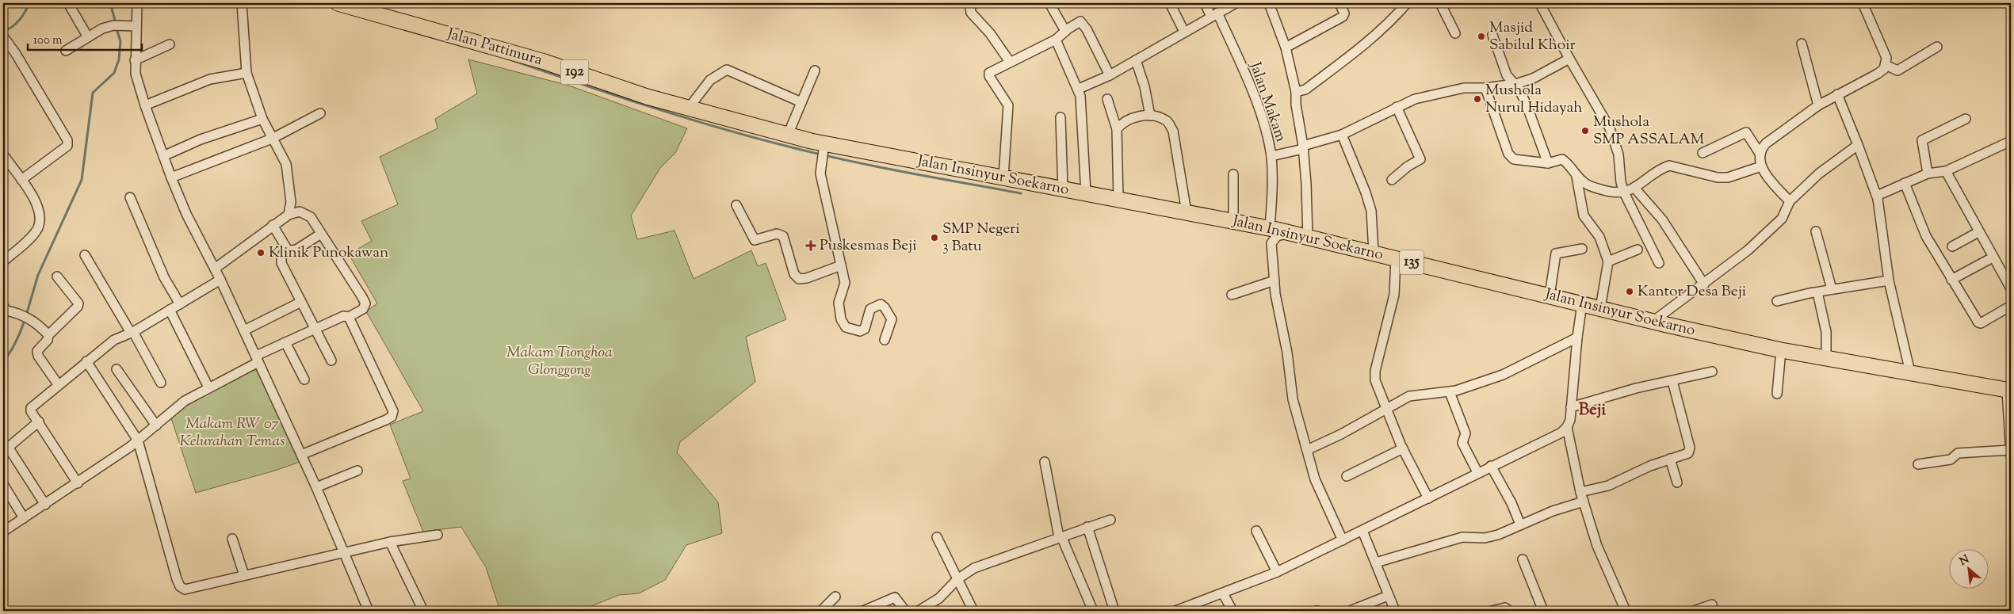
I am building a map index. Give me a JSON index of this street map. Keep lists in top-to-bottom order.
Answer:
{
  "streets": {
    "main road": [
      "Jalan Pattimura",
      "192",
      "Jalan Insinyur Soekarno",
      "135"
    ],
    "street": ["Jalan Makam"]
  },
  "crossings": [
    ["Jalan Pattimura", "Jalan Insinyur Soekarno"],
    ["Jalan Makam", "Jalan Insinyur Soekarno"]
  ],
  "districts": ["Beji"],
  "parks": ["Makam Tionghoa Glonggong", "Makam RW 07 Kelurahan Temas"],
  "places": {
    "other": [
      "Masjid Sabilul Khoir",
      "Mushola Nurul Hidayah",
      "Mushola SMP ASSALAM",
      "SMP Negeri 3 Batu",
      "Klinik Punokawan",
      "Kantor Desa Beji"
    ],
    "health": ["Puskesmas Beji"]
  },
  "scale_bar": "100 m",
  "north": "top left"
}
